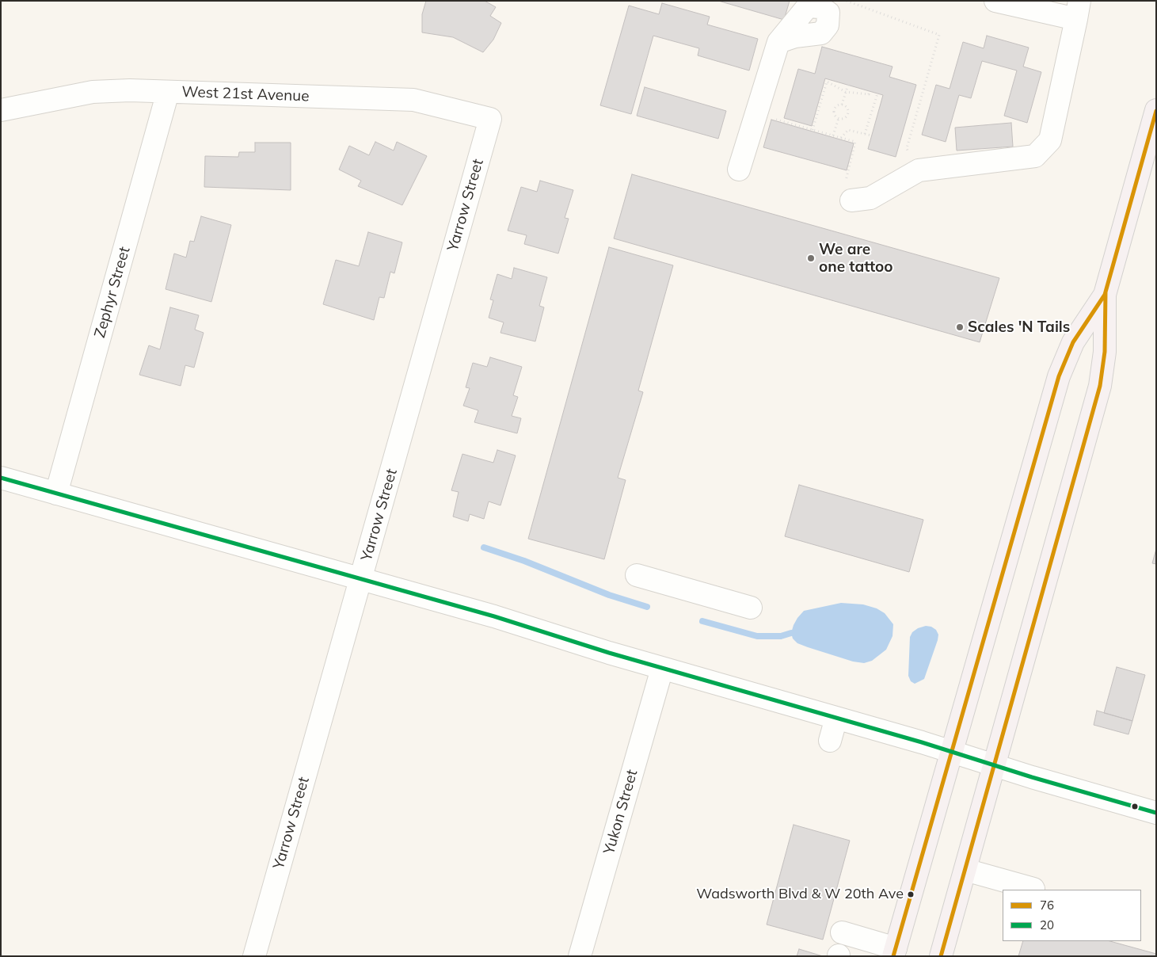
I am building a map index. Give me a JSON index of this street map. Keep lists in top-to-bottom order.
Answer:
{
  "streets": {
    "street": [
      "West 21st Avenue",
      "Yarrow Street",
      "Zephyr Street",
      "Yukon Street"
    ]
  },
  "crossings": [
    ["West 21st Avenue", "Yarrow Street"],
    ["West 21st Avenue", "Zephyr Street"]
  ],
  "places": ["We are one tattoo", "Scales 'N Tails", "Wadsworth Blvd & W 20th Ave"],
  "lines": ["transit line 76", "transit line 20"],
  "legend": ["76", "20"]
}
